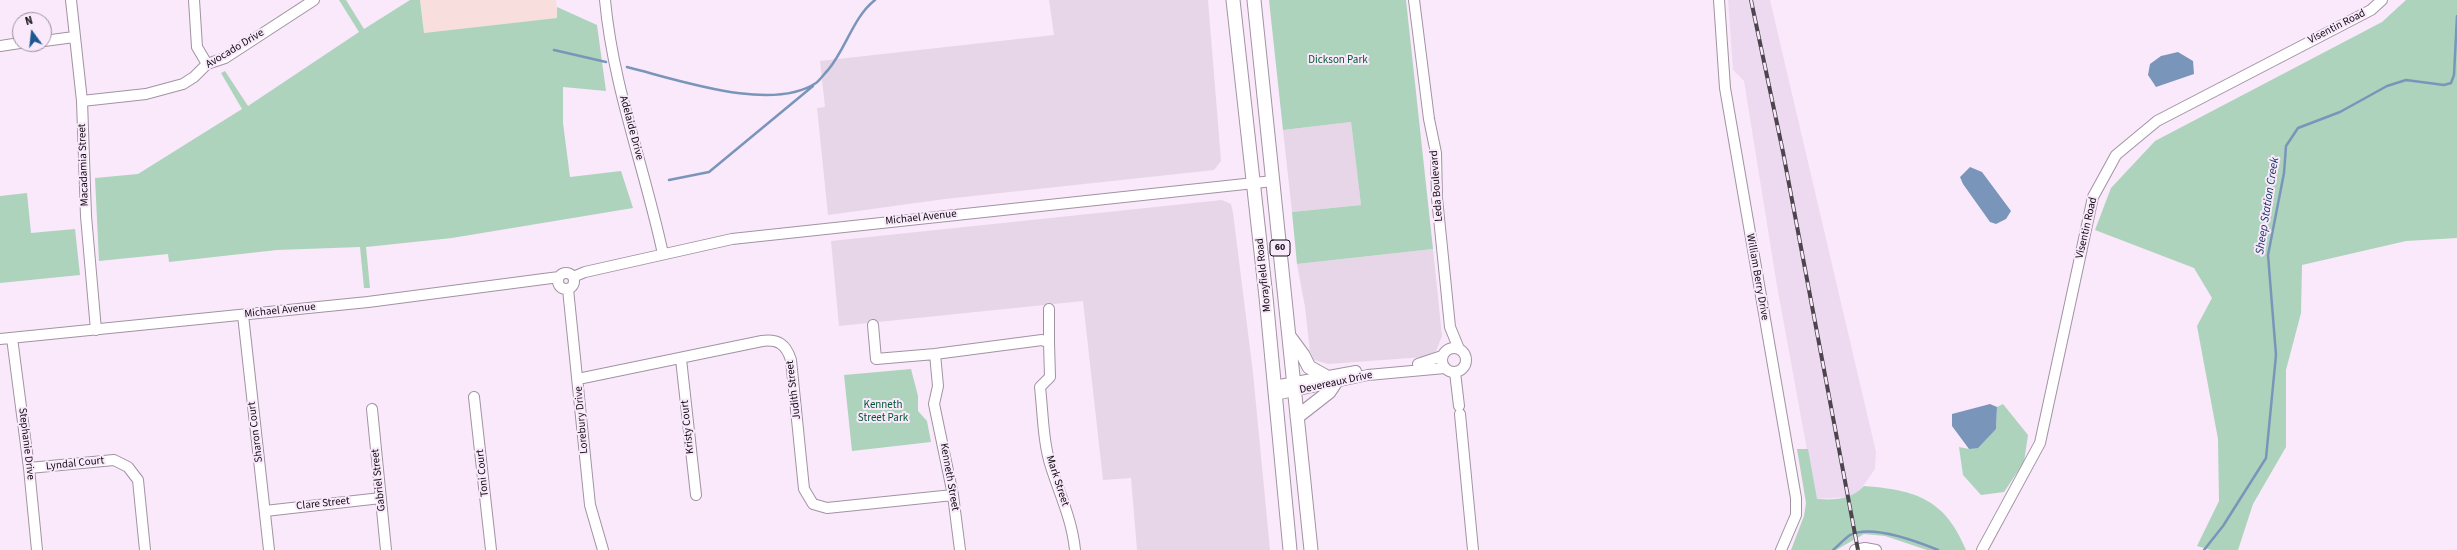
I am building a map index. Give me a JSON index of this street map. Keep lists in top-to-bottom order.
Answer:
{
  "streets": {
    "main road": ["60", "Morayfield Road"],
    "street": [
      "Visentin Road",
      "Avocado Drive",
      "Adelaide Drive",
      "Macadamia Street",
      "Leda Boulevard",
      "Michael Avenue",
      "William Berry Drive",
      "Devereaux Drive",
      "Judith Street",
      "Lorebury Drive",
      "Kristy Court",
      "Sharon Court",
      "Stephanie Drive",
      "Lyndal Court",
      "Toni Court",
      "Kenneth Street",
      "Gabriel Street",
      "Mark Street",
      "Clare Street"
    ]
  },
  "crossings": [
    ["Avocado Drive", "Macadamia Street"],
    ["Adelaide Drive", "Michael Avenue"],
    ["Macadamia Street", "Michael Avenue"],
    ["Leda Boulevard", "Devereaux Drive"],
    ["Michael Avenue", "Morayfield Road"],
    ["Michael Avenue", "Lorebury Drive"],
    ["Michael Avenue", "Sharon Court"],
    ["Michael Avenue", "Stephanie Drive"],
    ["Morayfield Road", "Devereaux Drive"],
    ["Judith Street", "Lorebury Drive"],
    ["Judith Street", "Kristy Court"],
    ["Judith Street", "Kenneth Street"],
    ["Sharon Court", "Clare Street"],
    ["Stephanie Drive", "Lyndal Court"],
    ["Gabriel Street", "Clare Street"]
  ],
  "water": ["Sheep Station Creek"],
  "parks": ["Dickson Park", "Kenneth Street Park"],
  "north": "top"
}
